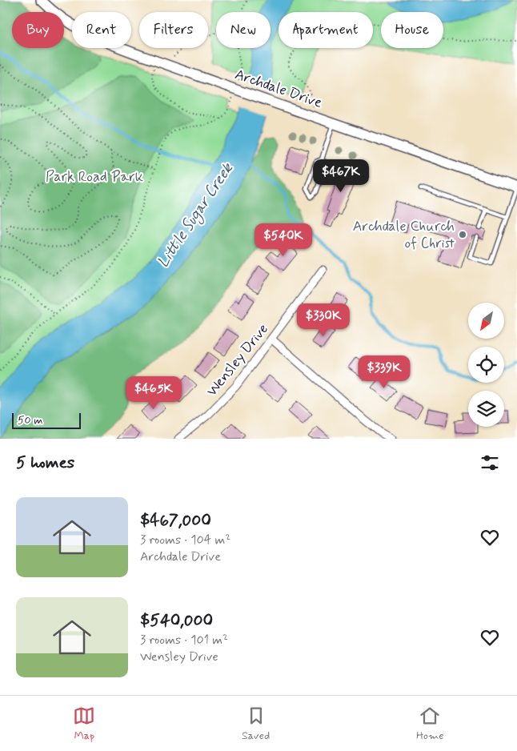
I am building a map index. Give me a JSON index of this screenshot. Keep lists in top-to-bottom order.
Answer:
{
  "streets": {
    "street": ["Archdale Drive", "Wensley Drive"]
  },
  "water": ["Little Sugar Creek"],
  "parks": ["Park Road Park"],
  "places": ["Archdale Church of Christ"],
  "scale_bar": "50 m",
  "north": "bottom left",
  "page": {
    "chip": [
      "Buy",
      "Rent",
      "Filters",
      "New",
      "Apartment",
      "House"
    ],
    "price": [
      "$467K",
      "$540K",
      "$330K",
      "$339K",
      "$465K"
    ],
    "scale": "50 m",
    "heading": "5 homes",
    "list": [
      {
        "name": "$467,000",
        "note": "3 rooms · 104 m² · Archdale Drive"
      },
      {
        "name": "$540,000",
        "note": "3 rooms · 101 m² · Wensley Drive"
      }
    ],
    "tabs": ["Map", "Saved", "Home"]
  }
}
